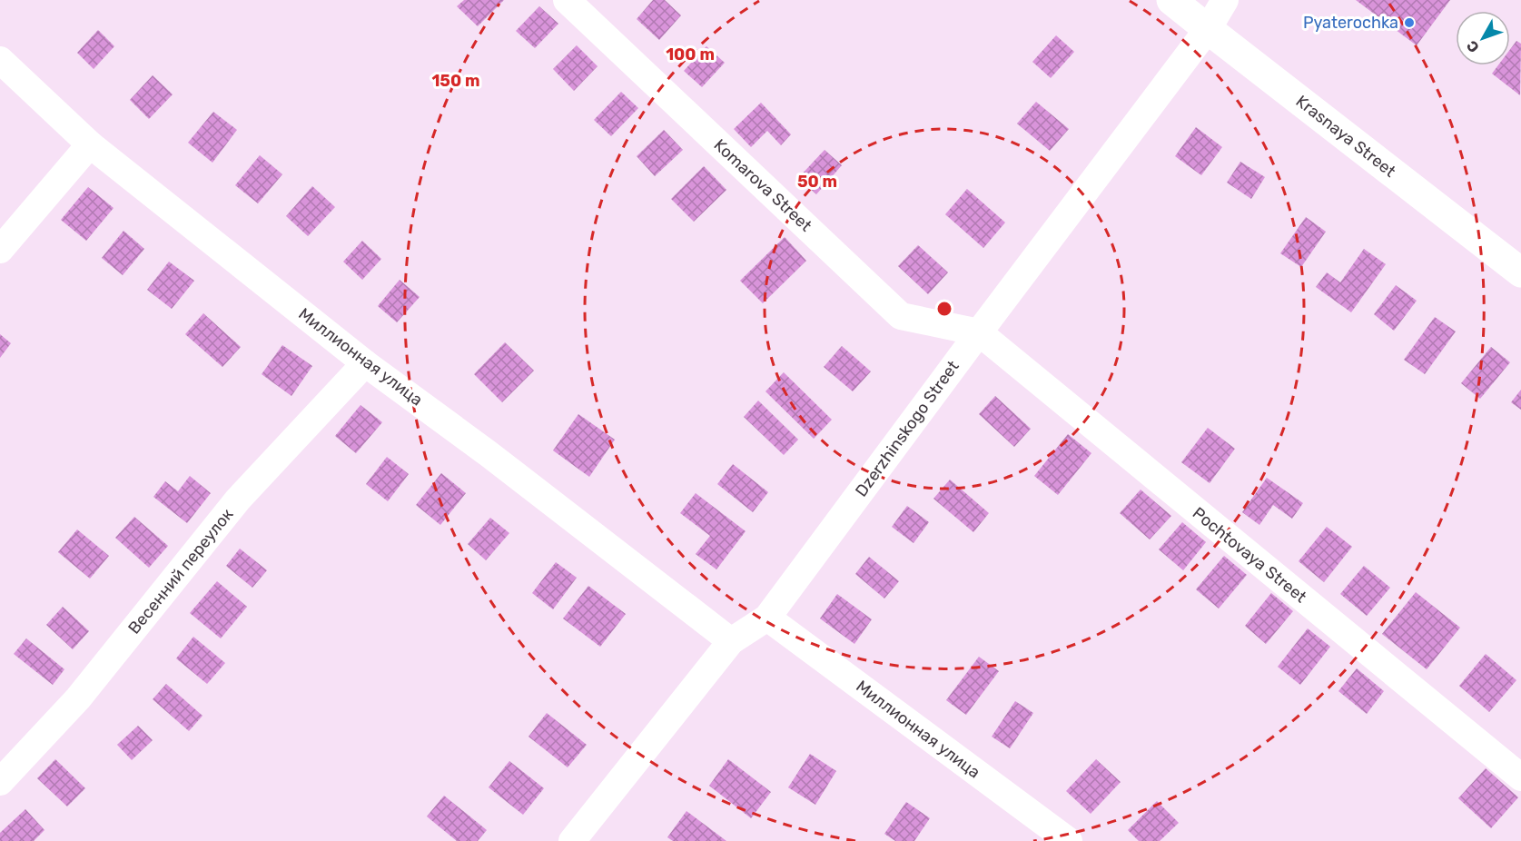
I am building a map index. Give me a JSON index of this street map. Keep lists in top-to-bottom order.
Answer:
{
  "streets": {
    "main road": ["Krasnaya Street"],
    "street": [
      "Komarova Street",
      "Миллионная улица",
      "Dzerzhinskogo Street",
      "Pochtovaya Street",
      "Весенний переулок"
    ]
  },
  "crossings": [
    ["Krasnaya Street", "Dzerzhinskogo Street"],
    ["Komarova Street", "Dzerzhinskogo Street"],
    ["Komarova Street", "Pochtovaya Street"],
    ["Миллионная улица", "Dzerzhinskogo Street"],
    ["Миллионная улица", "Весенний переулок"],
    ["Dzerzhinskogo Street", "Pochtovaya Street"]
  ],
  "places": ["Pyaterochka"],
  "north": "bottom left",
  "rings": ["100 m", "150 m", "50 m"]
}
